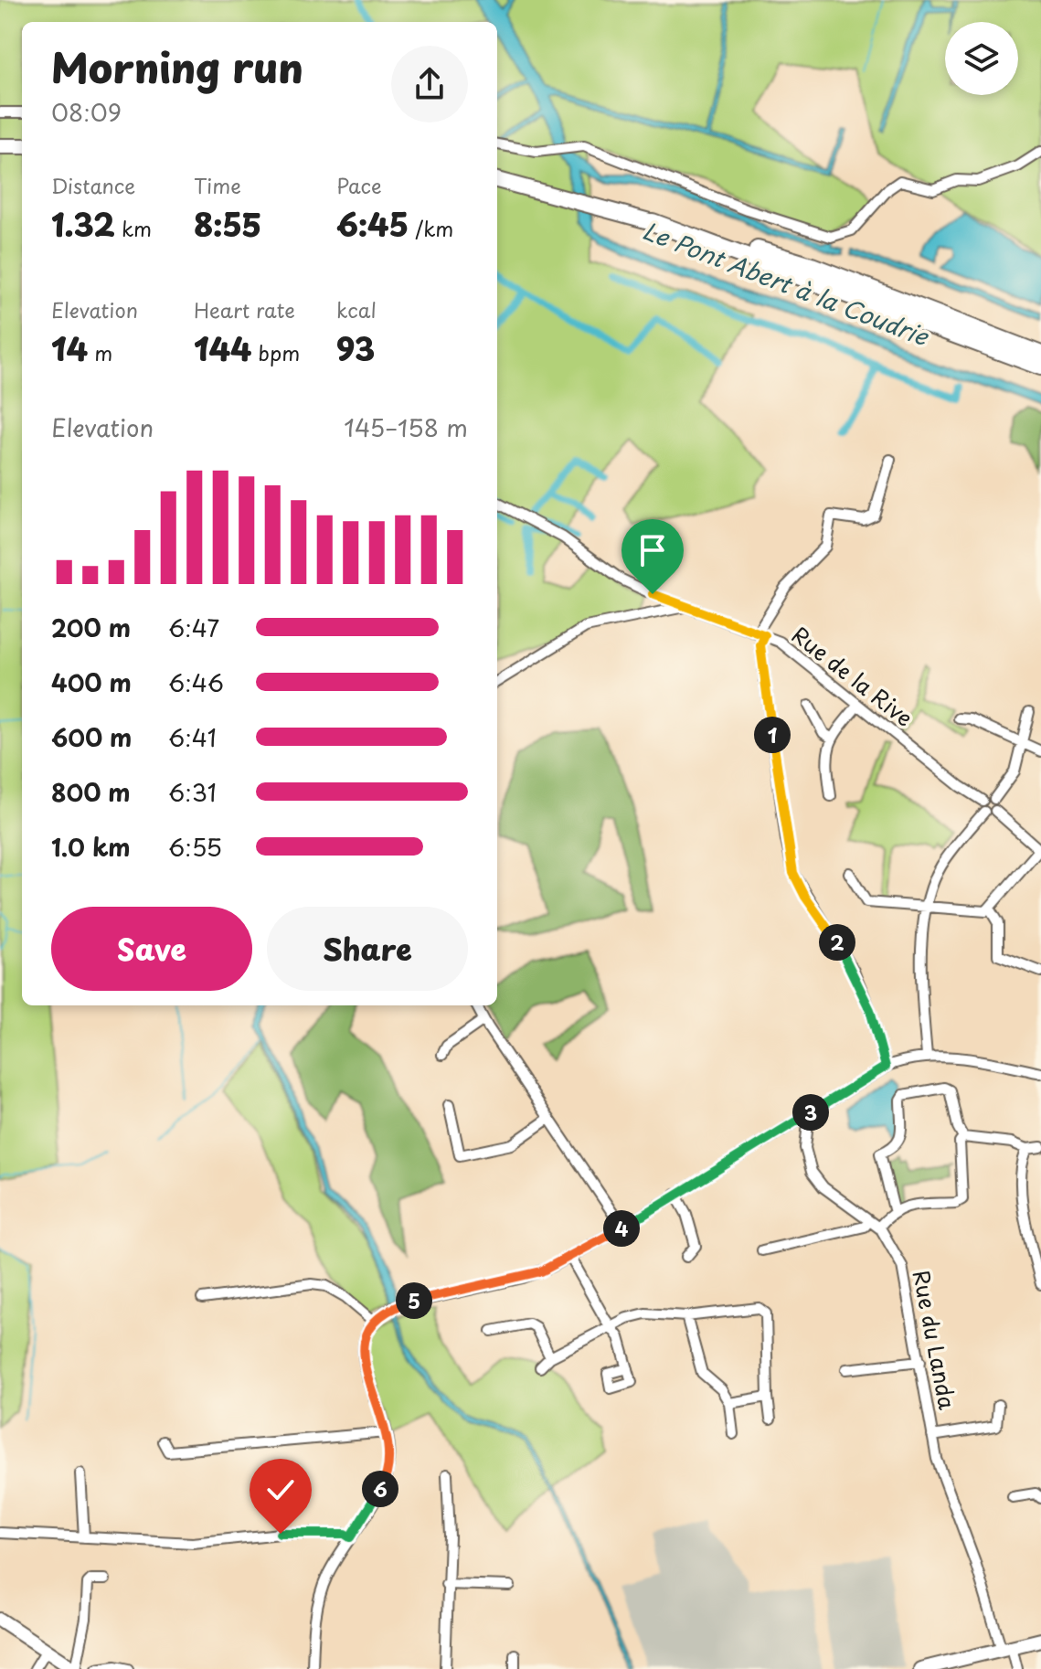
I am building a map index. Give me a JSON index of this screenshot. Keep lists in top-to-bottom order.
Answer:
{
  "streets": {
    "street": ["Rue de la Rive", "Rue du Landa"]
  },
  "water": ["Le Pont Abert à la Coudrie"],
  "page": {
    "heading": ["Morning run", "08:09"],
    "stats": [
      ["Distance", "1.32 km"],
      ["Time", "8:55"],
      ["Pace", "6:45 /km"],
      ["Elevation", "14 m"],
      ["Heart rate", "144 bpm"],
      ["kcal", "93"]
    ],
    "chart": ["Elevation", "145–158 m"],
    "list": [
      {
        "name": "200 m",
        "note": "6:47"
      },
      {
        "name": "400 m",
        "note": "6:46"
      },
      {
        "name": "600 m",
        "note": "6:41"
      },
      {
        "name": "800 m",
        "note": "6:31"
      },
      {
        "name": "1.0 km",
        "note": "6:55"
      }
    ],
    "pins": [
      "1",
      "2",
      "3",
      "4",
      "5",
      "6"
    ],
    "buttons": ["Save", "Share"]
  }
}
